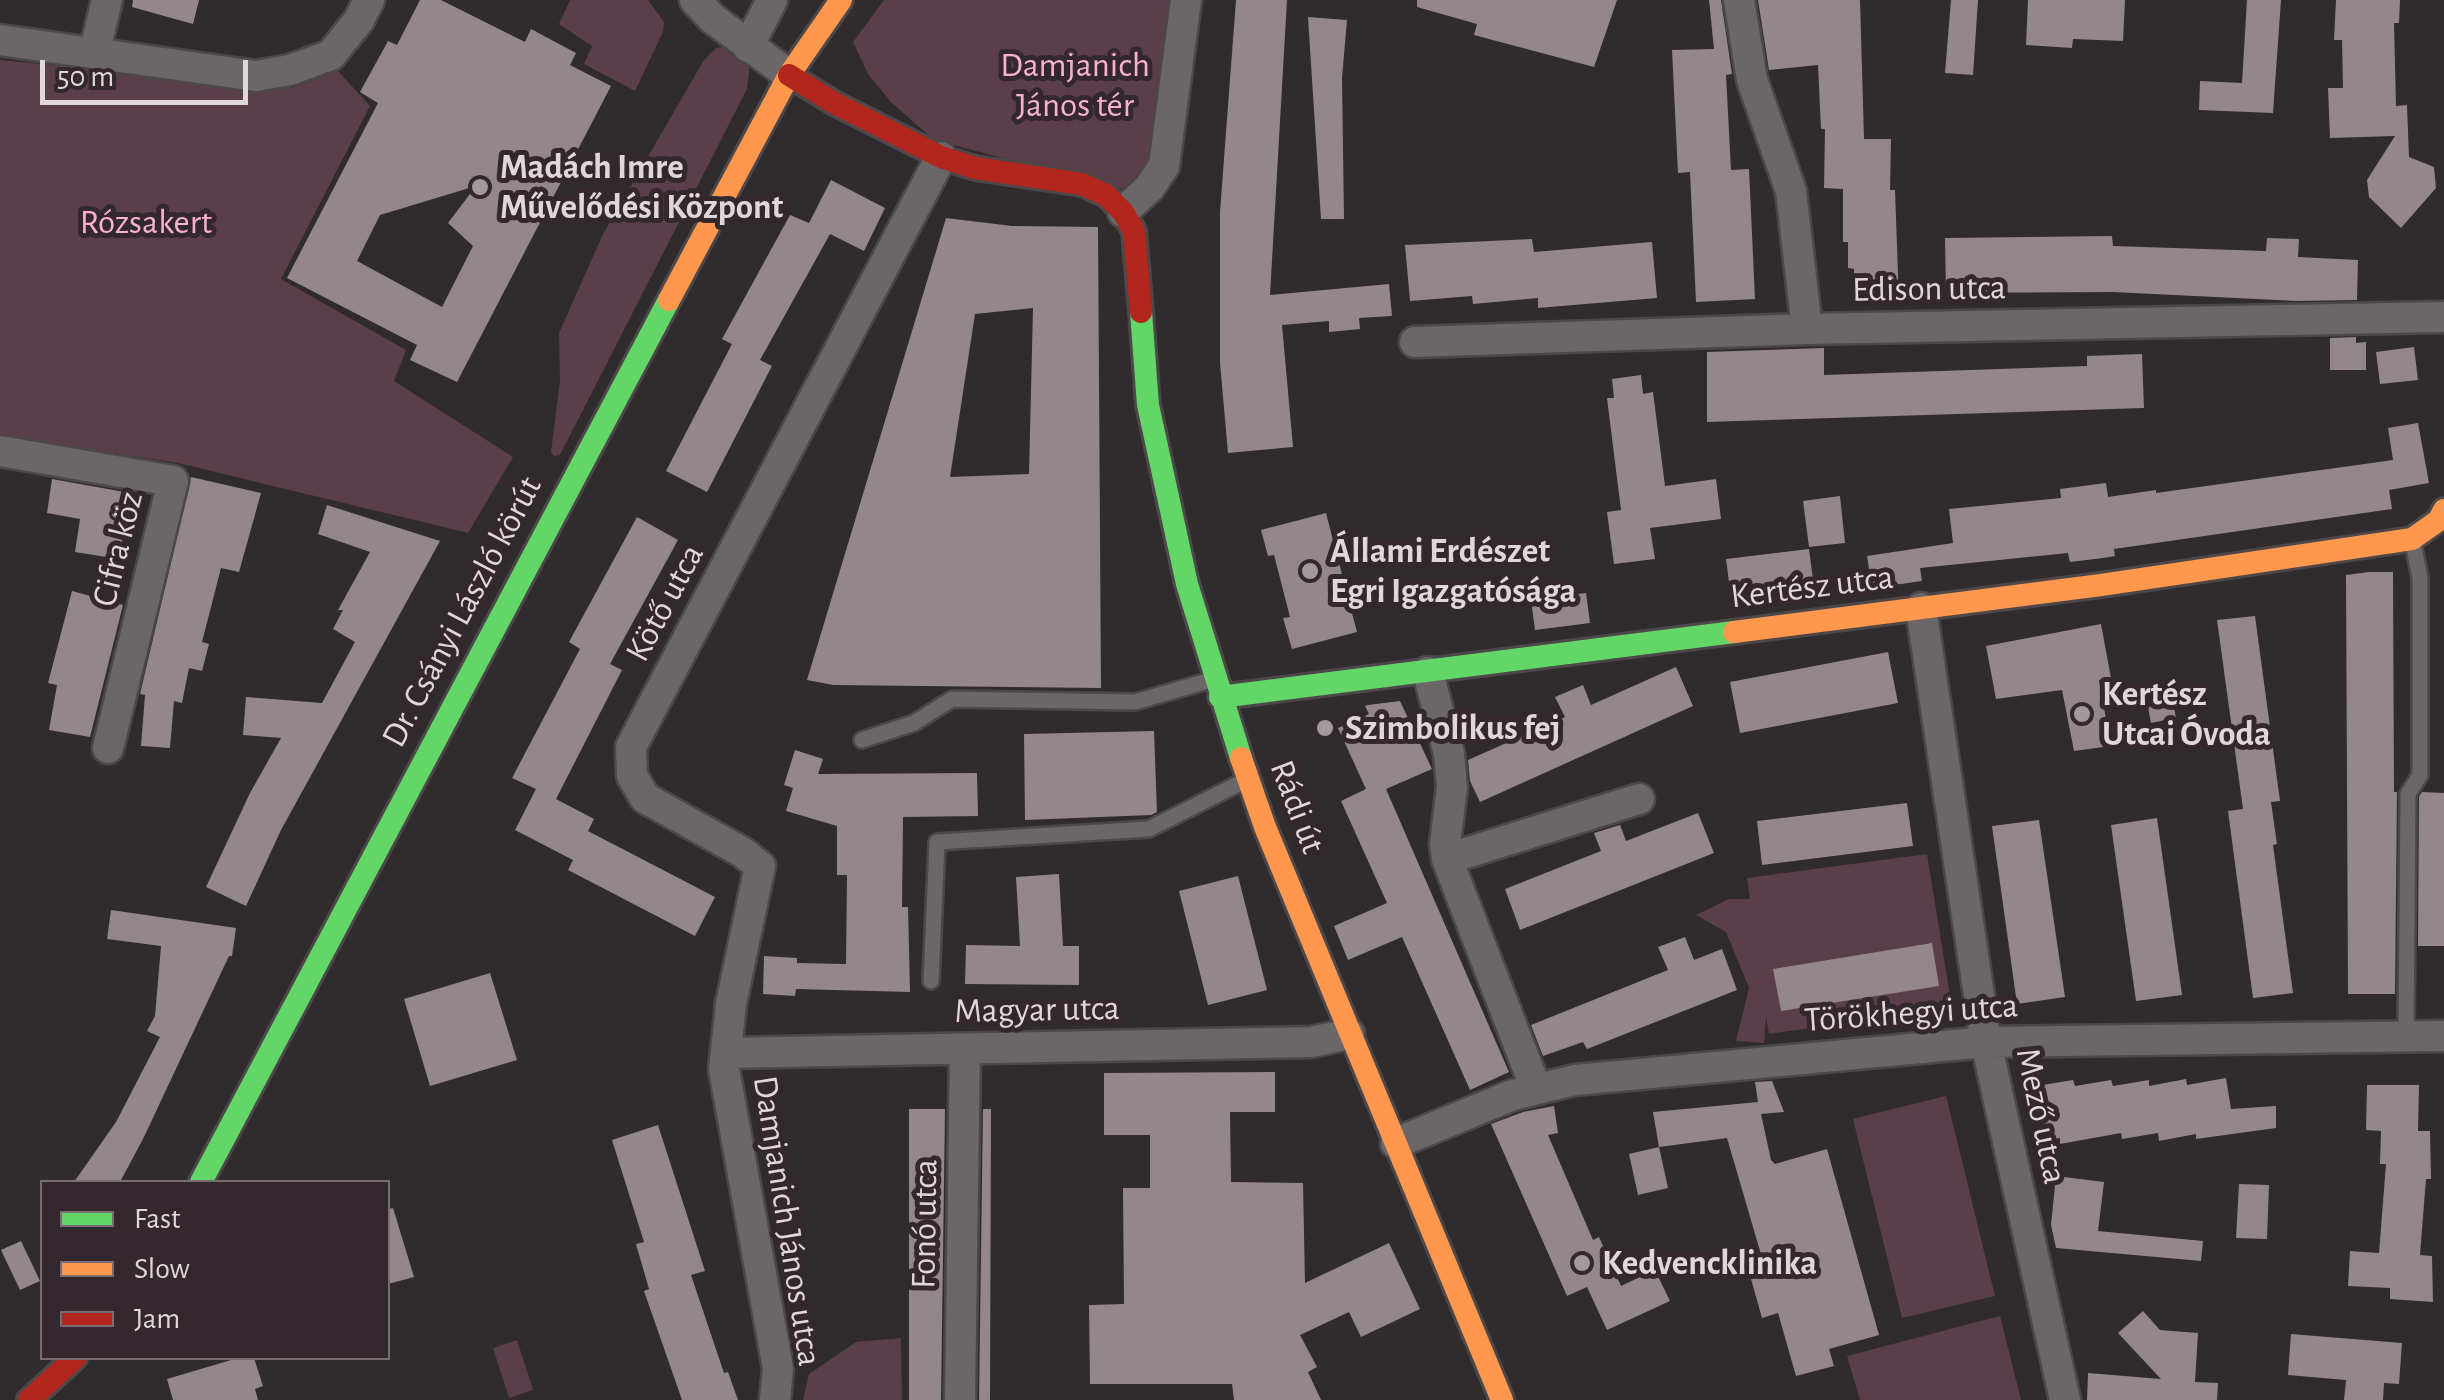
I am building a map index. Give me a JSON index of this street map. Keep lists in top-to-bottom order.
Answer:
{
  "streets": {
    "street": [
      "Edison utca",
      "Cifra köz",
      "Kertész utca",
      "Kötő utca",
      "Dr. Csányi László körút",
      "Rádi út",
      "Magyar utca",
      "Törökhegyi utca",
      "Mező utca",
      "Damjanich János utca",
      "Fonó utca"
    ]
  },
  "crossings": [
    ["Kertész utca", "Rádi út"],
    ["Kertész utca", "Mező utca"],
    ["Kötő utca", "Magyar utca"],
    ["Kötő utca", "Damjanich János utca"],
    ["Rádi út", "Magyar utca"],
    ["Rádi út", "Törökhegyi utca"],
    ["Magyar utca", "Damjanich János utca"],
    ["Magyar utca", "Fonó utca"],
    ["Törökhegyi utca", "Mező utca"]
  ],
  "parks": ["Damjanich János tér", "Rózsakert"],
  "places": [
    "Madách Imre Művelődési Központ",
    "Állami Erdészet Egri Igazgatósága",
    "Kertész Utcai Óvoda",
    "Szimbolikus fej",
    "Kedvencklinika"
  ],
  "legend": ["Fast", "Slow", "Jam"],
  "scale_bar": "50 m"
}
